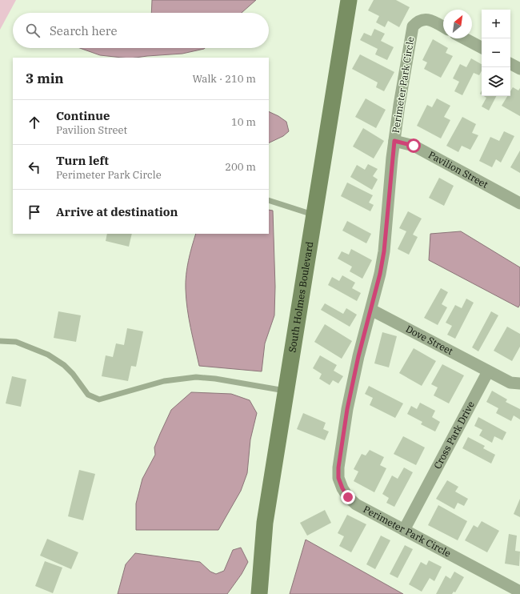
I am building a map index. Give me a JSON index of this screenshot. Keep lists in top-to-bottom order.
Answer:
{
  "streets": {
    "main road": ["South Holmes Boulevard"],
    "street": [
      "Perimeter Park Circle",
      "Pavilion Street",
      "Dove Street",
      "Cross Park Drive"
    ]
  },
  "crossings": [
    ["Perimeter Park Circle", "Pavilion Street"],
    ["Perimeter Park Circle", "Dove Street"],
    ["Perimeter Park Circle", "Cross Park Drive"],
    ["Dove Street", "Cross Park Drive"]
  ],
  "north": "top right",
  "page": {
    "map_buttons": ["+", "−"],
    "search": "Search here",
    "heading": ["3 min", "Walk · 210 m"],
    "list": [
      ["Continue", "Pavilion Street", "10 m"],
      ["Turn left", "Perimeter Park Circle", "200 m"],
      "Arrive at destination"
    ]
  }
}
